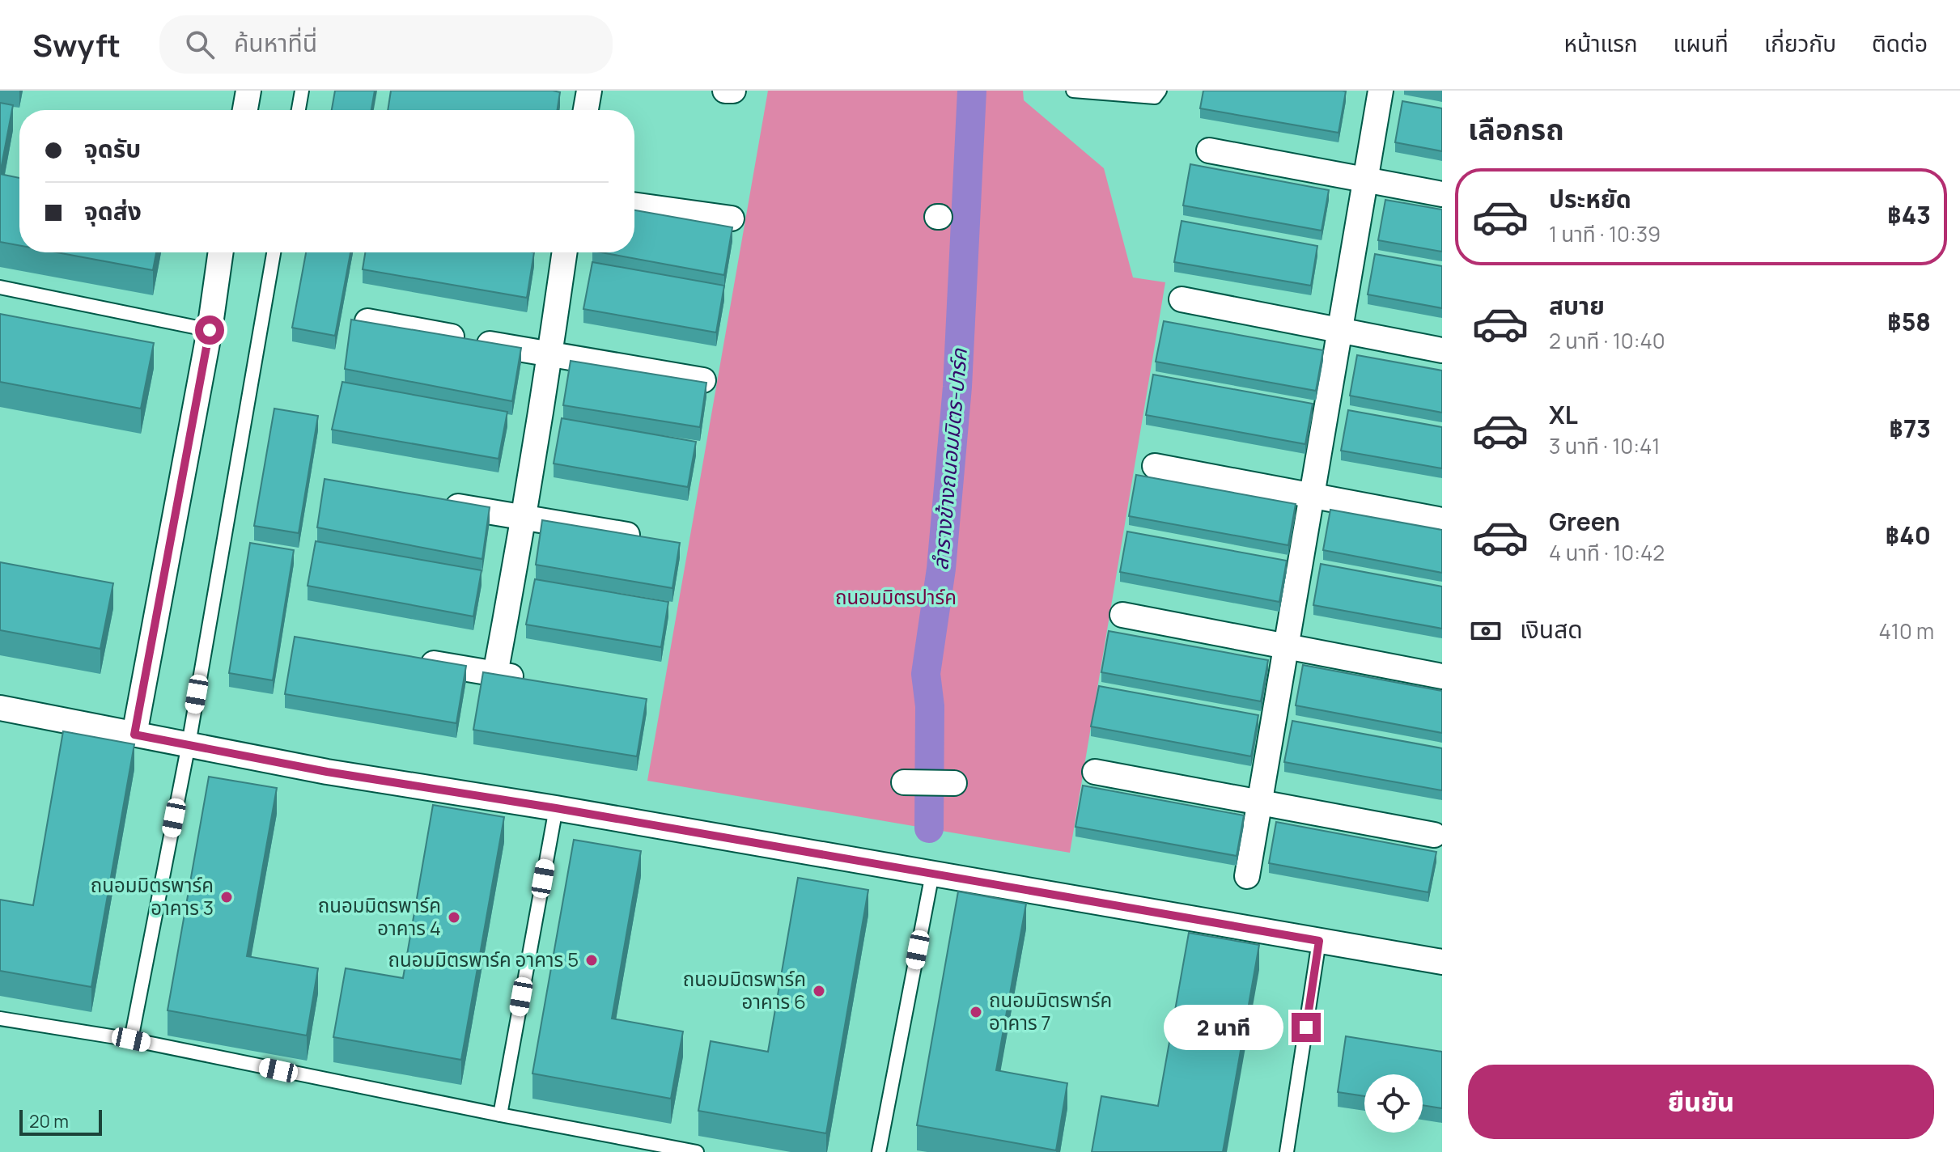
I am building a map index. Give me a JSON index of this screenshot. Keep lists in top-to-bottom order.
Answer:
{
  "water": ["ลำรางข้างถนอมมิตร-ปาร์ค"],
  "parks": ["ถนอมมิตรปาร์ค"],
  "places": [
    "ถนอมมิตรพาร์ค อาคาร 3",
    "ถนอมมิตรพาร์ค อาคาร 4",
    "ถนอมมิตรพาร์ค อาคาร 5",
    "ถนอมมิตรพาร์ค อาคาร 6",
    "ถนอมมิตรพาร์ค อาคาร 7"
  ],
  "scale_bar": "20 m",
  "page": {
    "header": "Swyft",
    "search": "ค้นหาที่นี่",
    "nav": [
      "หน้าแรก",
      "แผนที่",
      "เกี่ยวกับ",
      "ติดต่อ"
    ],
    "heading": "เลือกรถ",
    "banner": ["จุดรับ", "จุดส่ง"],
    "list": [
      {
        "name": "ประหยัด",
        "note": "1 นาที · 10:39",
        "value": "฿43"
      },
      {
        "name": "สบาย",
        "note": "2 นาที · 10:40",
        "value": "฿58"
      },
      {
        "name": "XL",
        "note": "3 นาที · 10:41",
        "value": "฿73"
      },
      {
        "name": "Green",
        "note": "4 นาที · 10:42",
        "value": "฿40"
      }
    ],
    "pay": ["เงินสด", "410 m"],
    "bubble": "2 นาที",
    "buttons": "ยืนยัน",
    "scale": "20 m"
  }
}
